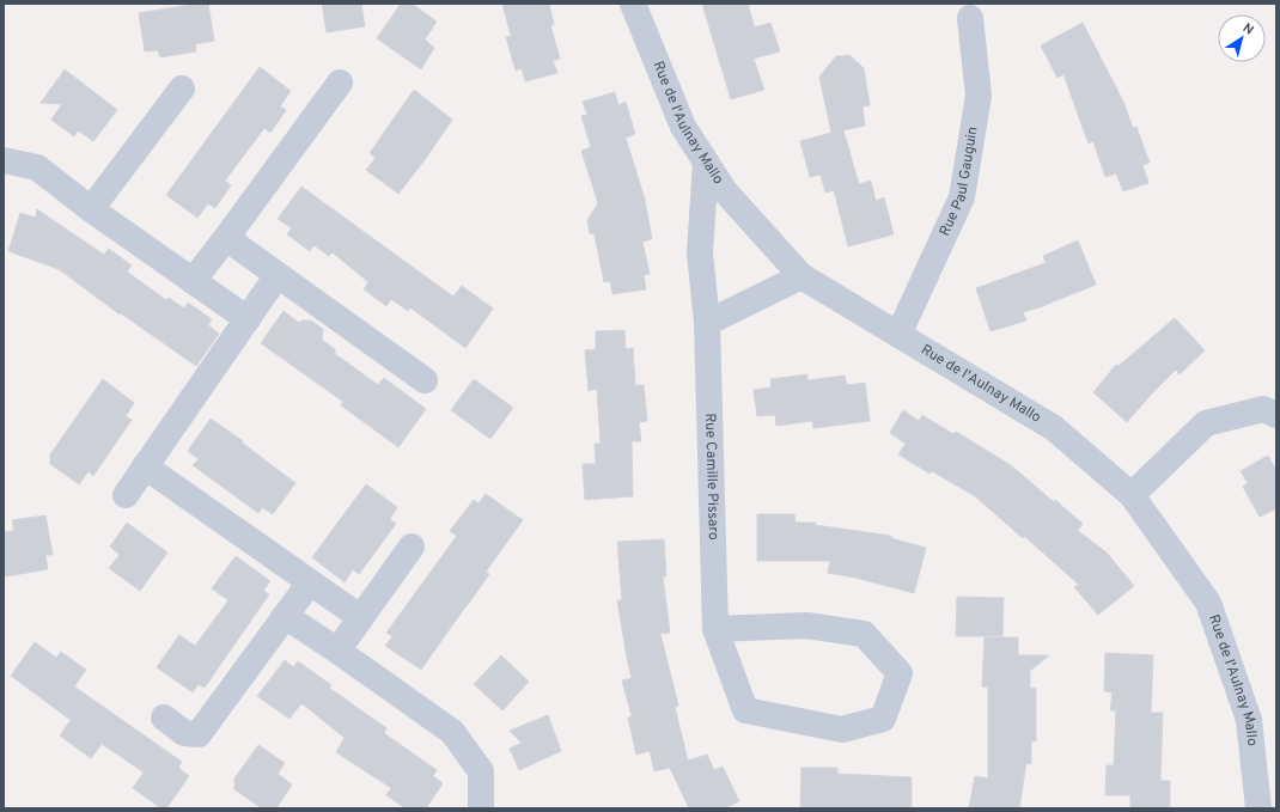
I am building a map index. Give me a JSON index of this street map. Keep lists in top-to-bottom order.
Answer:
{
  "streets": {
    "street": ["Rue de l'Aulnay Mallo", "Rue Paul Gauguin", "Rue Camille Pissaro"]
  },
  "crossings": [
    ["Rue de l'Aulnay Mallo", "Rue Paul Gauguin"],
    ["Rue de l'Aulnay Mallo", "Rue Camille Pissaro"]
  ],
  "north": "top right"
}
